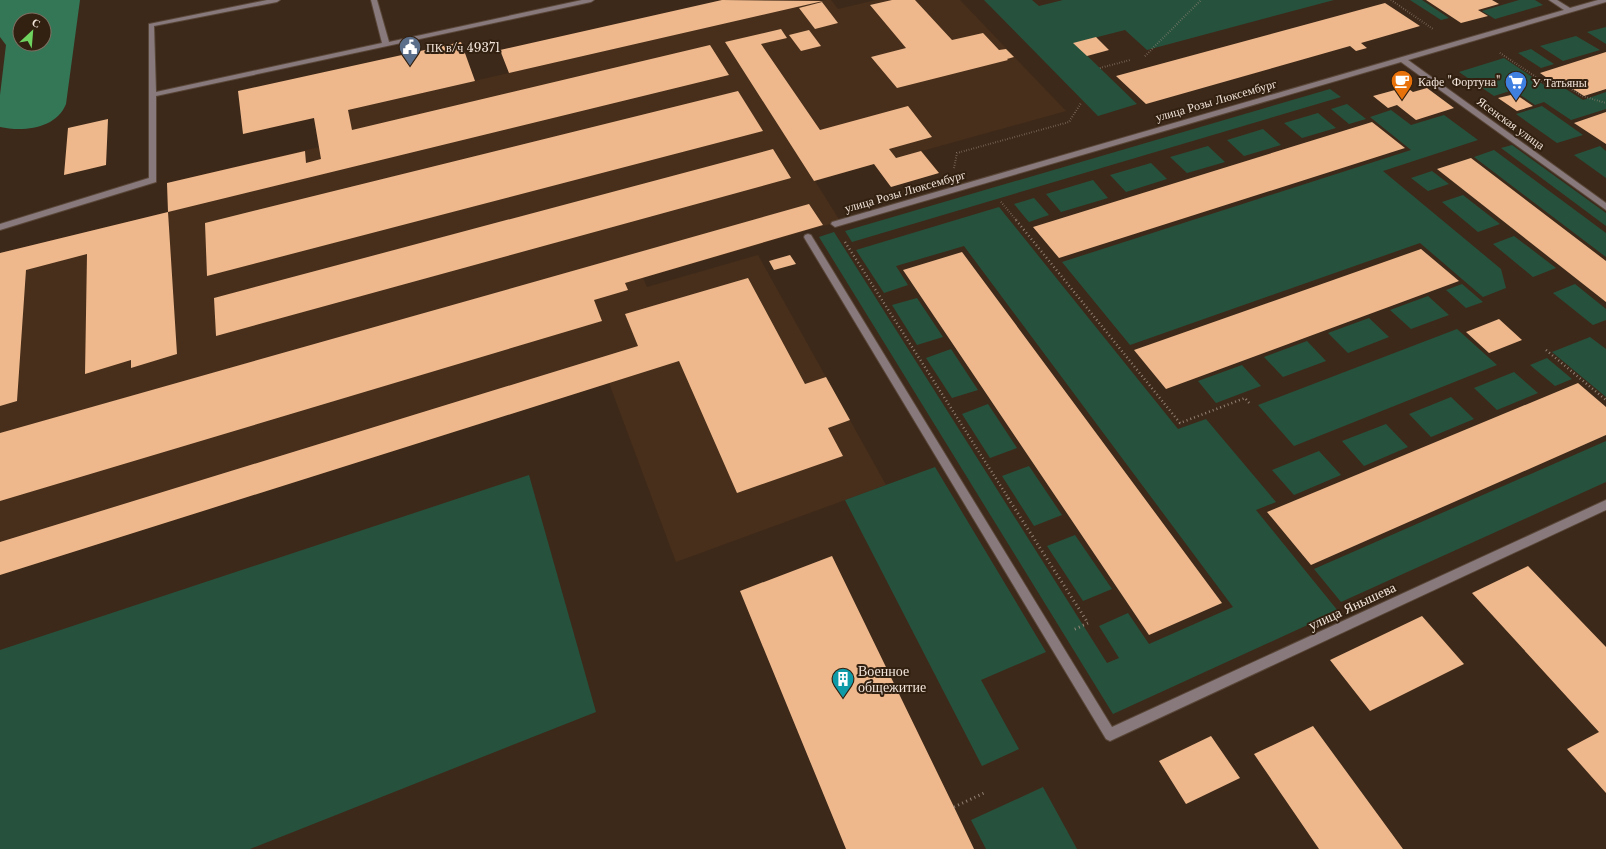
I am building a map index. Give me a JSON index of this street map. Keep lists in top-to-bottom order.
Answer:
{
  "streets": {
    "street": ["улица Розы Люксембург", "Ясенская улица", "улица Янышева"]
  },
  "crossings": [
    ["улица Розы Люксембург", "Ясенская улица"]
  ],
  "places": {
    "public building": ["ПК в/ч 49371"],
    "cafe": ["Кафе \"Фортуна\""],
    "supermarket": ["У Татьяны"],
    "building": ["Военное общежитие"]
  },
  "north": "top right"
}
